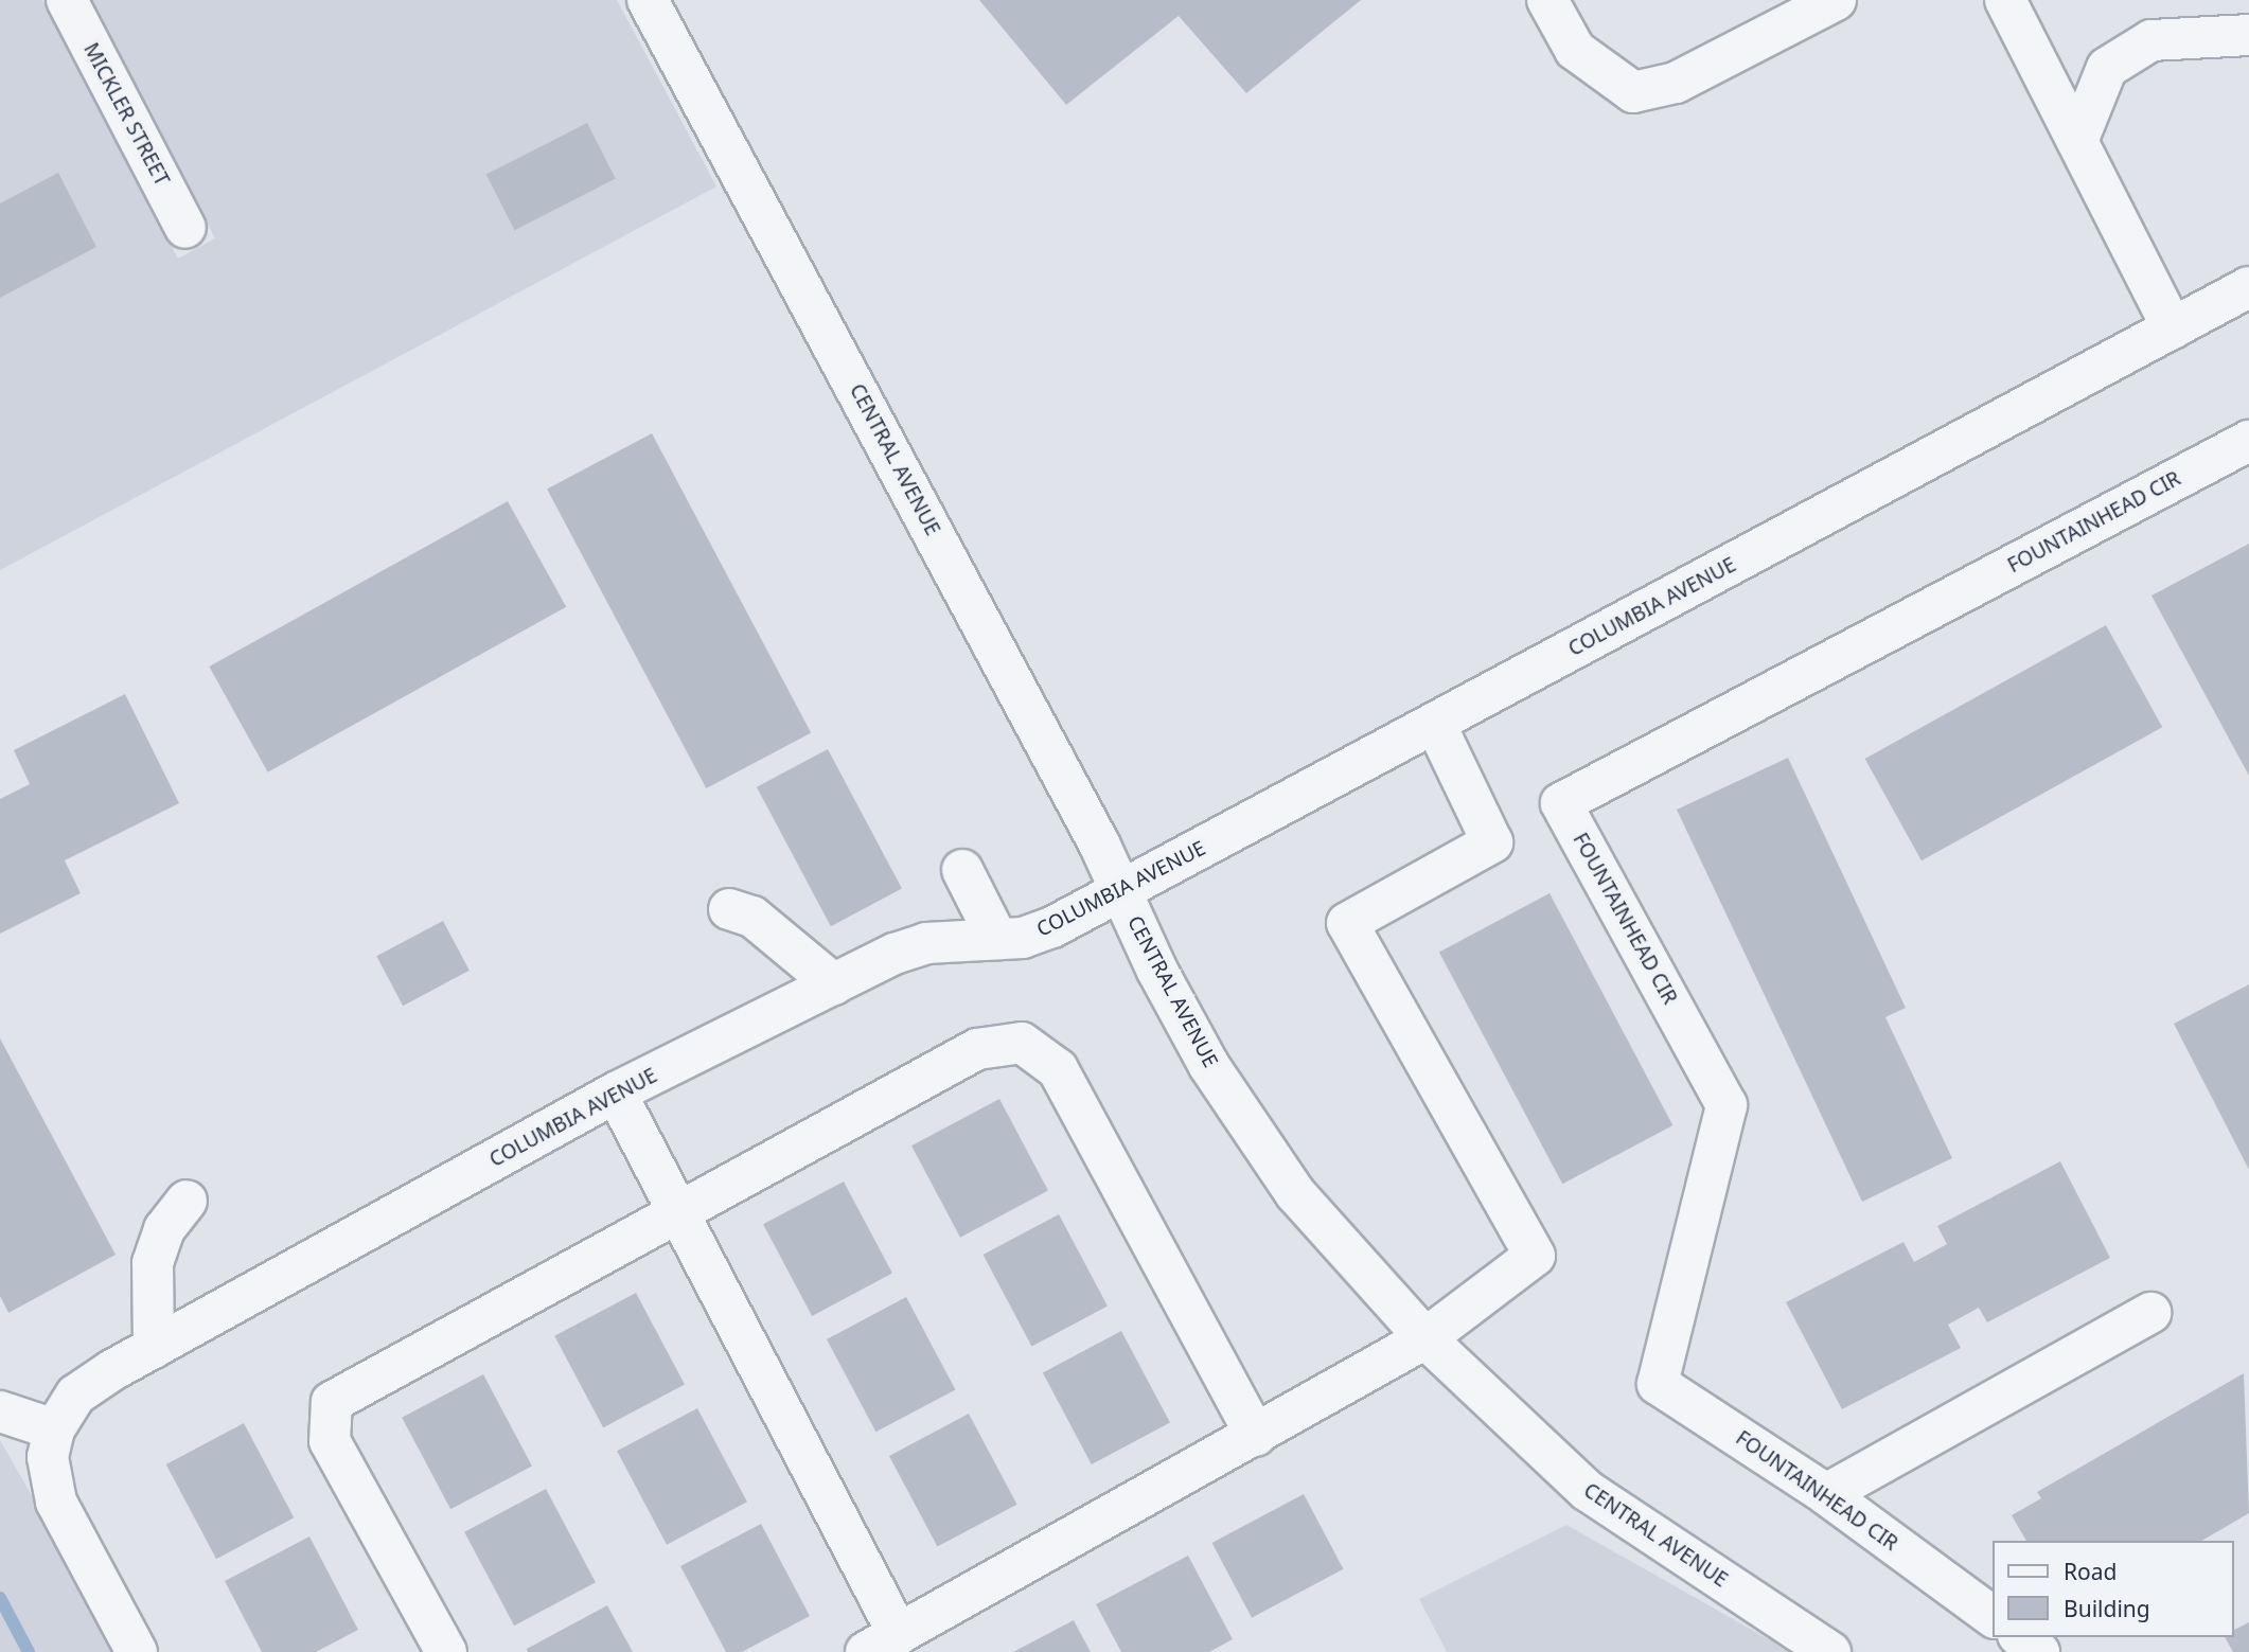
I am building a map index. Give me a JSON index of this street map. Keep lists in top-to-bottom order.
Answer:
{
  "streets": {
    "street": [
      "MICKLER STREET",
      "CENTRAL AVENUE",
      "FOUNTAINHEAD CIR",
      "COLUMBIA AVENUE"
    ]
  },
  "crossings": [
    ["CENTRAL AVENUE", "COLUMBIA AVENUE"]
  ],
  "legend": ["Road", "Building"]
}
